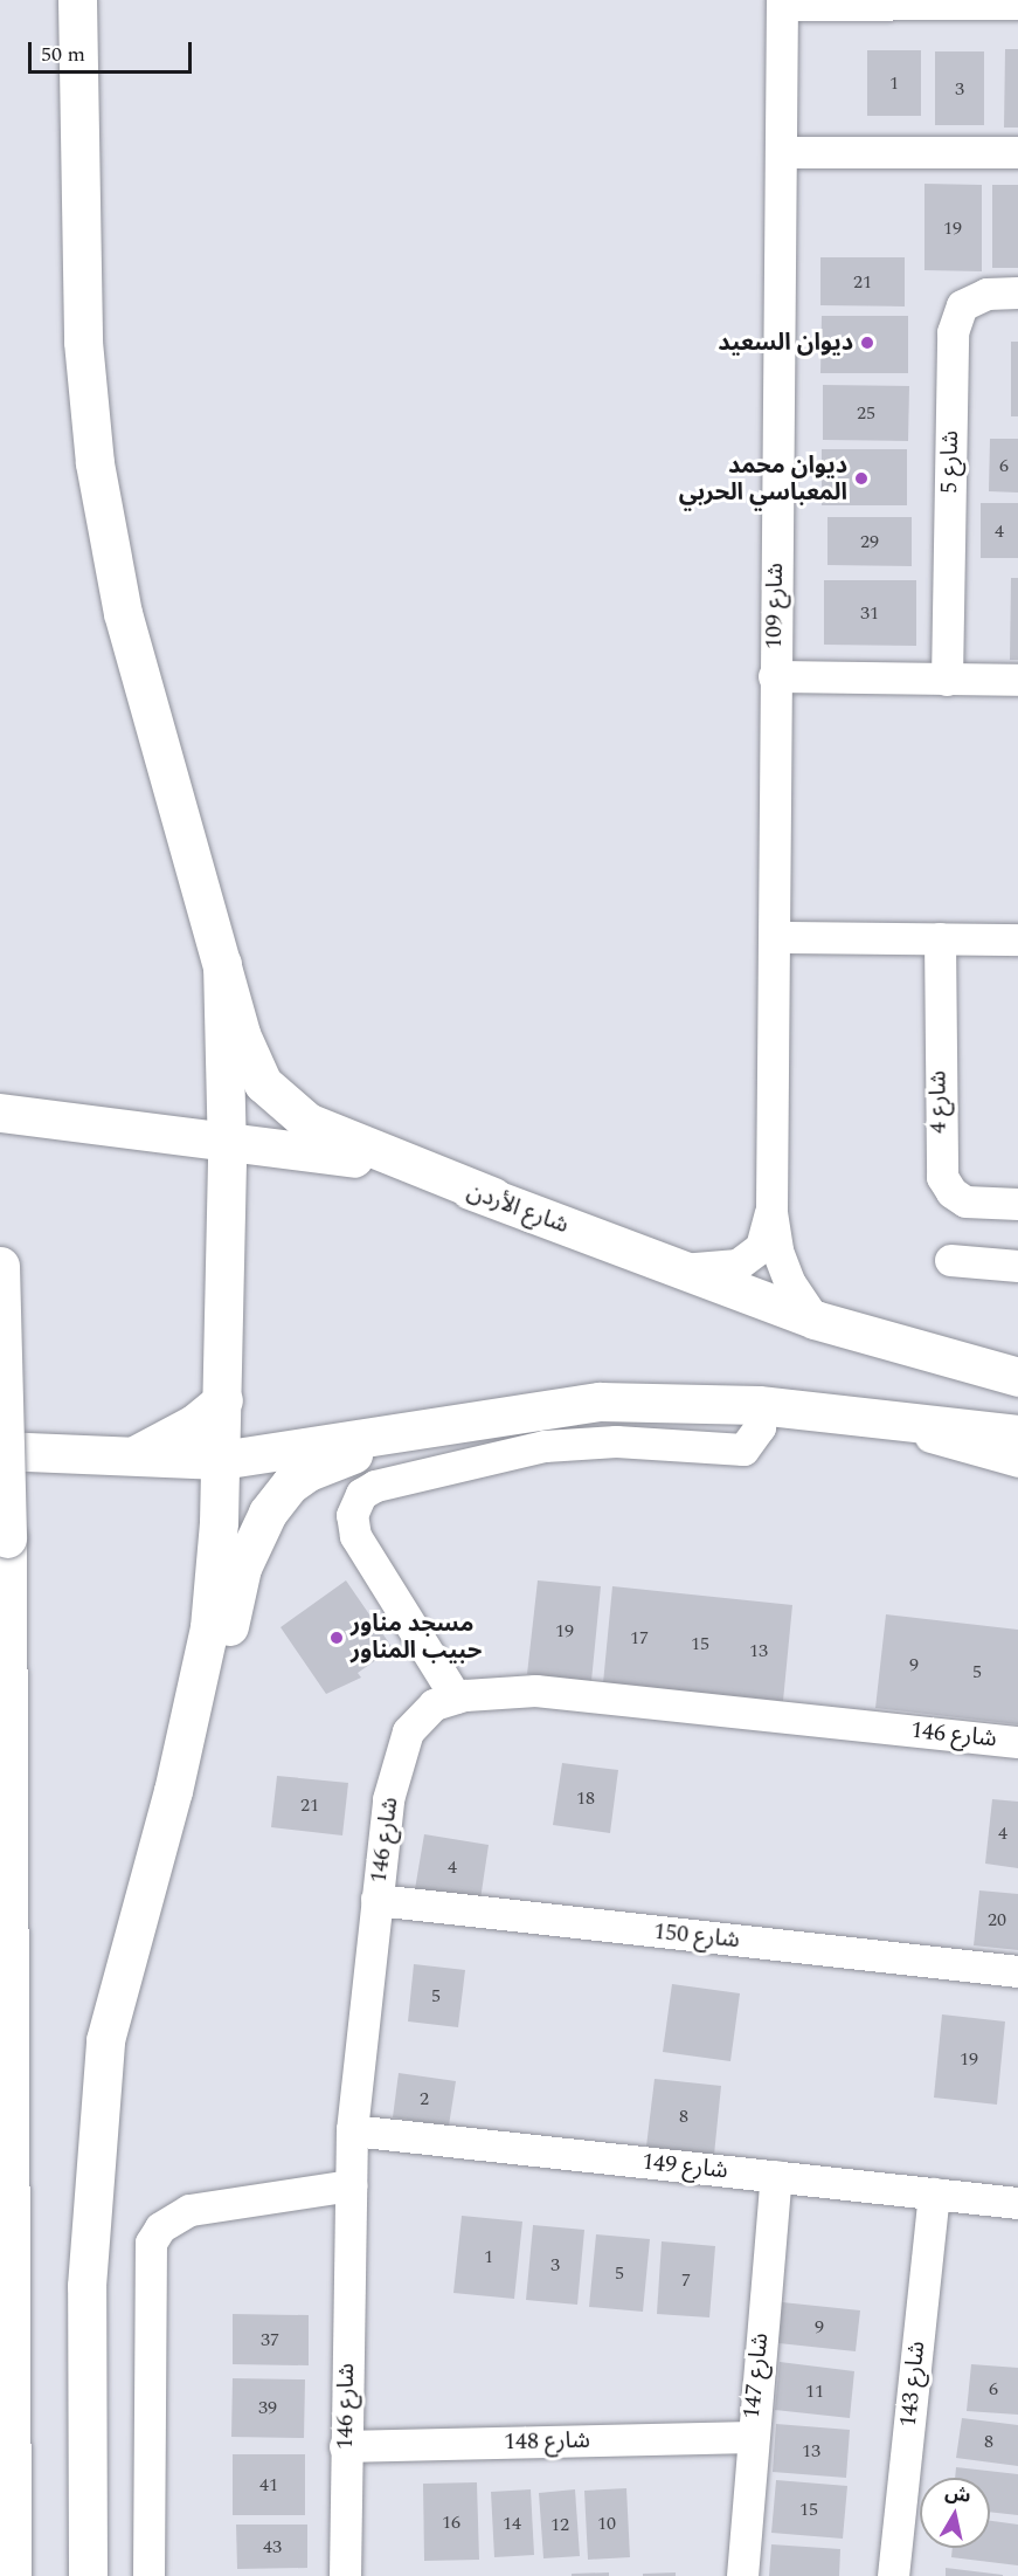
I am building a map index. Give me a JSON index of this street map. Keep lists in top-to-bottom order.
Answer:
{
  "streets": {
    "main road": ["شارع الأردن"],
    "street": [
      "شارع 5",
      "شارع 109",
      "شارع 4",
      "شارع 146",
      "شارع 150",
      "شارع 149",
      "شارع 147",
      "شارع 143",
      "شارع 148"
    ]
  },
  "crossings": [
    ["شارع 109", "شارع الأردن"],
    ["شارع 146", "شارع 150"],
    ["شارع 146", "شارع 149"],
    ["شارع 146", "شارع 148"],
    ["شارع 149", "شارع 147"],
    ["شارع 149", "شارع 143"],
    ["شارع 147", "شارع 148"]
  ],
  "places": ["ديوان السعيد", "ديوان محمد المعباسي الحربي", "مسجد مناور حبيب المناور"],
  "house_numbers": [
    "1",
    "3",
    "19",
    "21",
    "25",
    "6",
    "4",
    "29",
    "31",
    "19",
    "17",
    "15",
    "13",
    "9",
    "5",
    "18",
    "21",
    "4",
    "4",
    "20",
    "5",
    "19",
    "2",
    "8",
    "1",
    "3",
    "5",
    "7",
    "9",
    "37",
    "6",
    "11",
    "39",
    "8",
    "13",
    "41",
    "15",
    "16",
    "14",
    "10",
    "12",
    "43"
  ],
  "scale_bar": "50 m",
  "north": "top"
}
